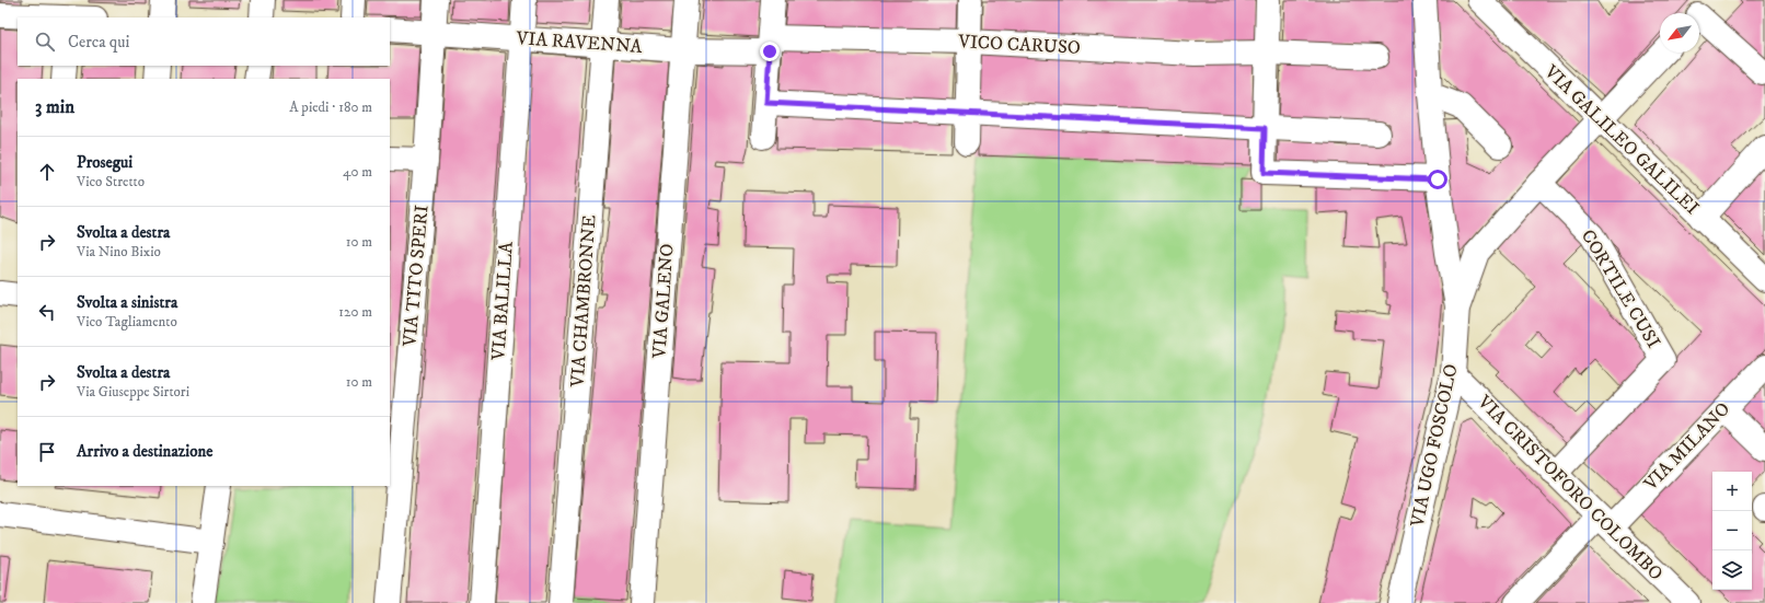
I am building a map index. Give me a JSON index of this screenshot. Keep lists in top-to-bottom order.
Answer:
{
  "streets": {
    "street": [
      "VIA RAVENNA",
      "VICO CARUSO",
      "VIA GALILEO GALILEI",
      "VIA TITO SPERI",
      "CORTILE CUSI",
      "VIA BALILLA",
      "VIA CHAMBRONNE",
      "VIA GALENO",
      "VIA UGO FOSCOLO",
      "VIA MILANO",
      "VIA CRISTOFORO COLOMBO"
    ]
  },
  "crossings": [
    ["VIA RAVENNA", "VICO CARUSO"],
    ["VIA RAVENNA", "VIA TITO SPERI"],
    ["VIA RAVENNA", "VIA BALILLA"],
    ["VIA RAVENNA", "VIA CHAMBRONNE"],
    ["VIA RAVENNA", "VIA GALENO"],
    ["CORTILE CUSI", "VIA CRISTOFORO COLOMBO"],
    ["VIA UGO FOSCOLO", "VIA CRISTOFORO COLOMBO"],
    ["VIA MILANO", "VIA CRISTOFORO COLOMBO"]
  ],
  "north": "bottom left",
  "page": {
    "search": "Cerca qui",
    "heading": ["3 min", "A piedi · 180 m"],
    "list": [
      ["Prosegui", "Vico Stretto", "40 m"],
      ["Svolta a destra", "Via Nino Bixio", "10 m"],
      ["Svolta a sinistra", "Vico Tagliamento", "120 m"],
      ["Svolta a destra", "Via Giuseppe Sirtori", "10 m"],
      "Arrivo a destinazione"
    ],
    "map_buttons": ["+", "−"]
  }
}
